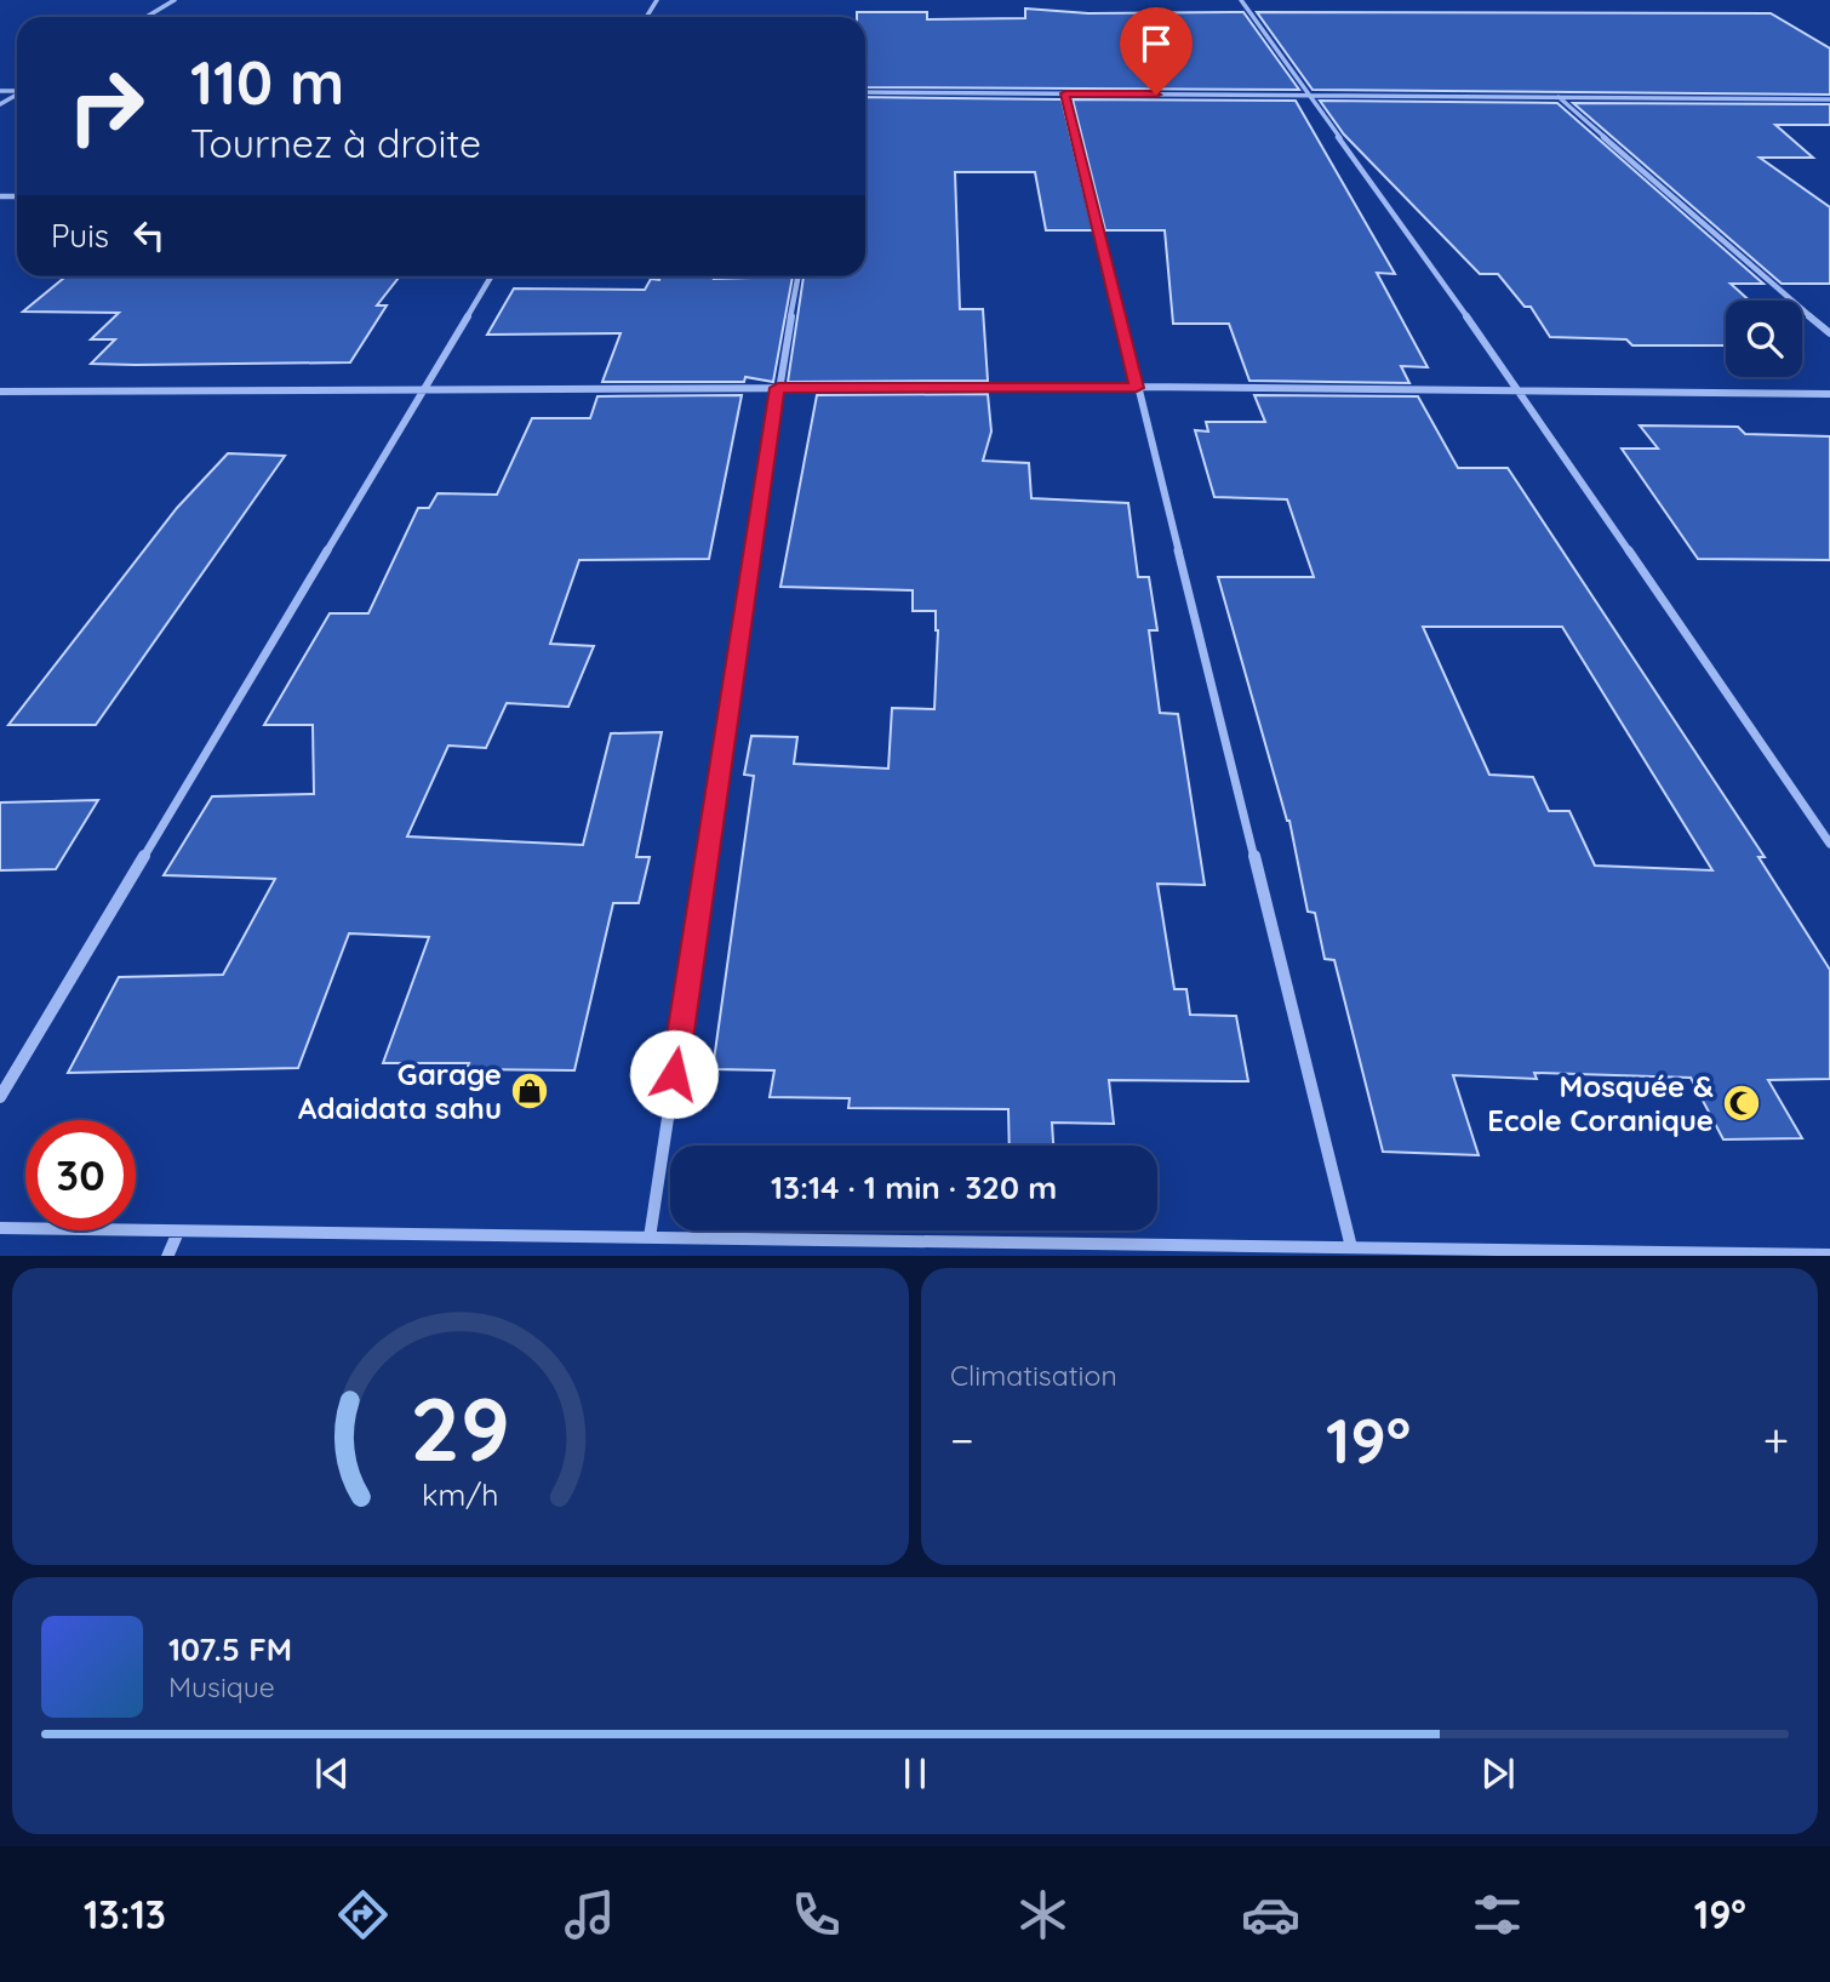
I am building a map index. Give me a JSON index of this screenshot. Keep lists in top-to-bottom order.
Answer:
{
  "places": {
    "shop": ["Garage Adaidata sahu"],
    "mosque": ["Mosquée & Ecole Coranique"]
  },
  "page": {
    "turn": ["110 m", "Tournez à droite"],
    "then": "Puis",
    "limit": "30",
    "trip": "13:14 · 1 min · 320 m",
    "tile": "Climatisation",
    "heat": ["−", "19°", "+"],
    "song": ["107.5 FM", "Musique"],
    "tabs": ["13:13", "19°"],
    "gauge": ["29", "km/h"]
  }
}
